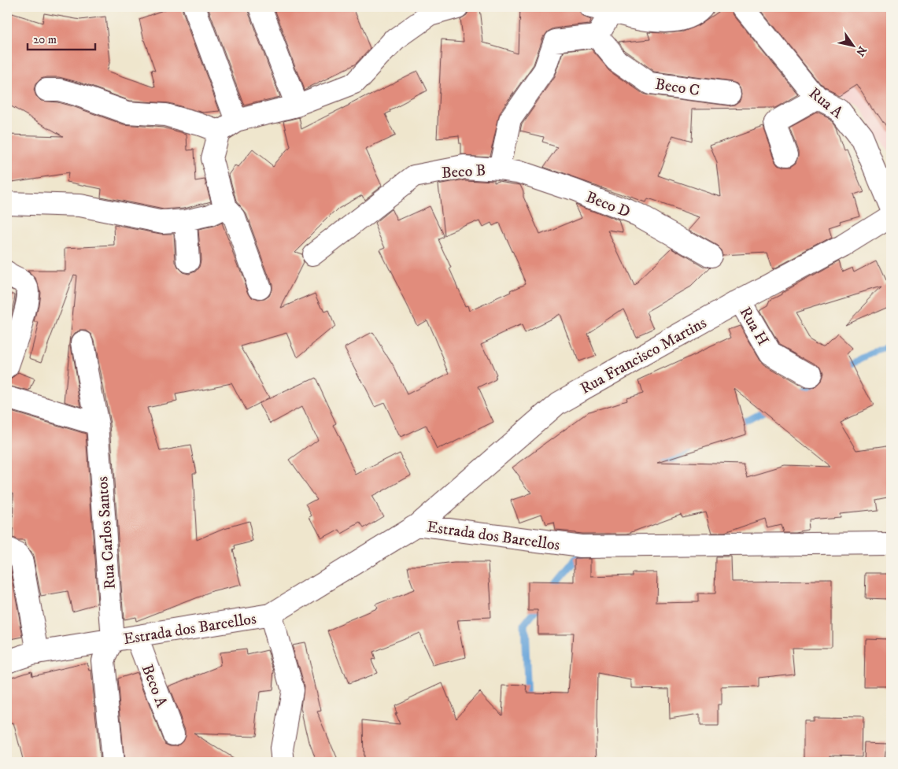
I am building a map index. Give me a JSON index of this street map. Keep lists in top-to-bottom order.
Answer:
{
  "streets": {
    "street": [
      "Beco C",
      "Rua A",
      "Beco B",
      "Beco D",
      "Rua H",
      "Rua Francisco Martins",
      "Rua Carlos Santos",
      "Estrada dos Barcellos",
      "Beco A"
    ]
  },
  "crossings": [
    ["Beco C", "Beco B"],
    ["Beco B", "Beco D"],
    ["Rua H", "Rua Francisco Martins"],
    ["Rua Francisco Martins", "Estrada dos Barcellos"],
    ["Rua Carlos Santos", "Estrada dos Barcellos"],
    ["Estrada dos Barcellos", "Beco A"]
  ],
  "scale_bar": "20 m",
  "north": "bottom right"
}
